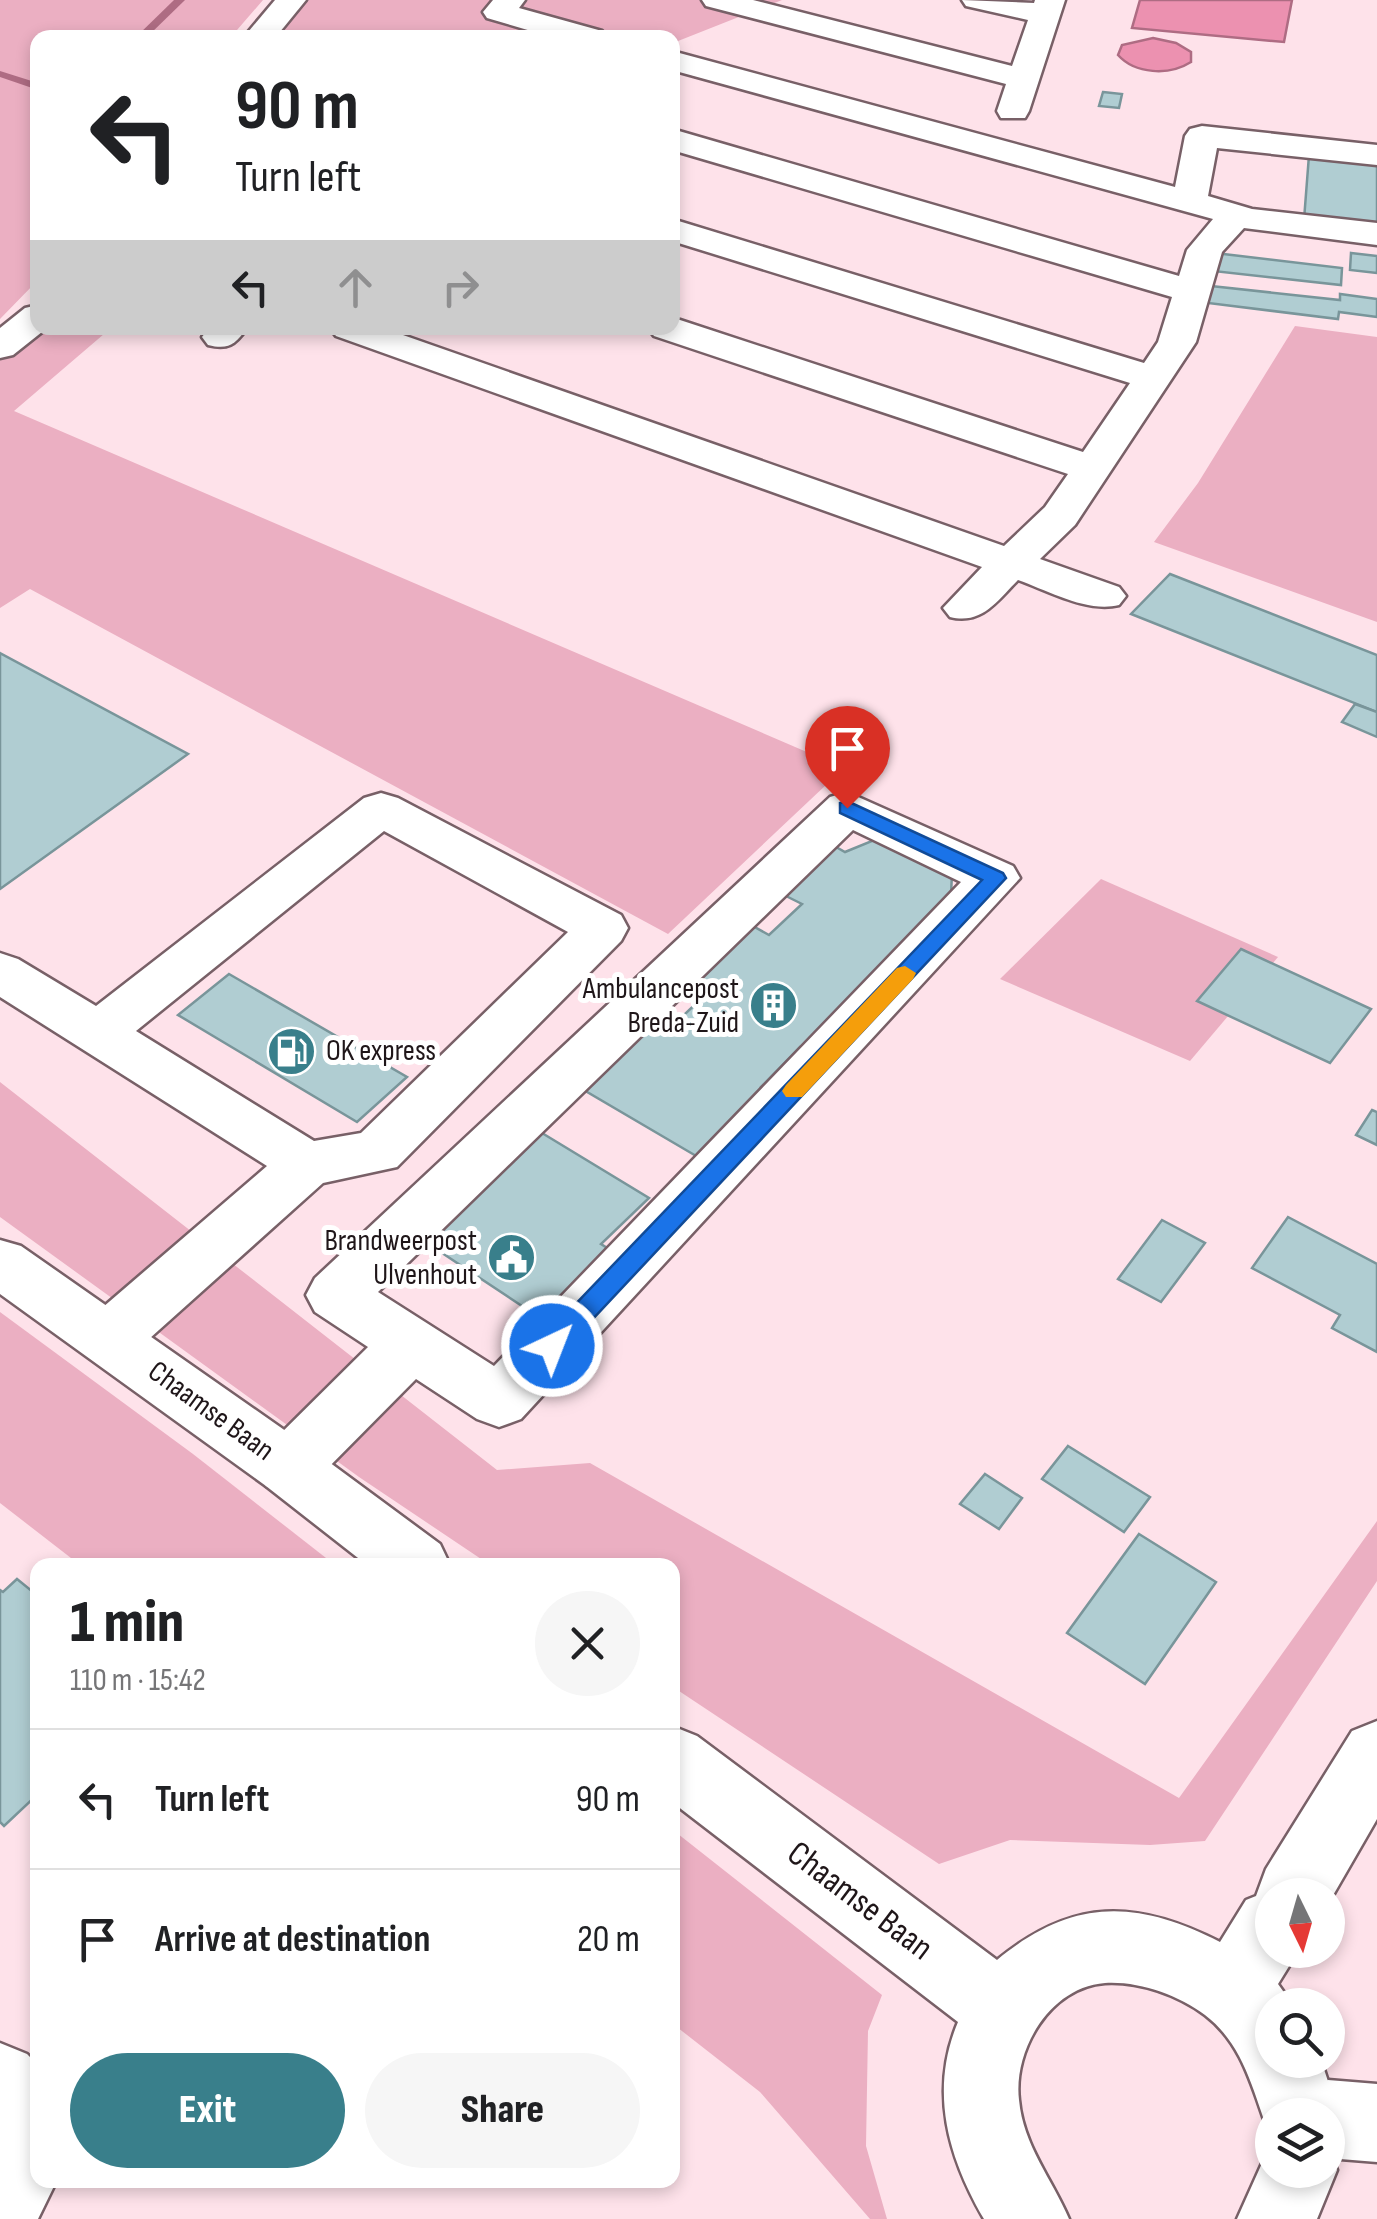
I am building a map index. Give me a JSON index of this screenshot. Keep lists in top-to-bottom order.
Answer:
{
  "streets": {
    "main road": ["Chaamse Baan"]
  },
  "places": {
    "building": ["Ambulancepost Breda-Zuid"],
    "fuel station": ["OK express"],
    "public building": ["Brandweerpost Ulvenhout"]
  },
  "north": "bottom",
  "page": {
    "turn": ["90 m", "Turn left"],
    "heading": ["1 min", "110 m · 15:42"],
    "list": [
      {
        "name": "Turn left",
        "value": "90 m"
      },
      {
        "name": "Arrive at destination",
        "value": "20 m"
      }
    ],
    "buttons": ["Exit", "Share"]
  }
}
